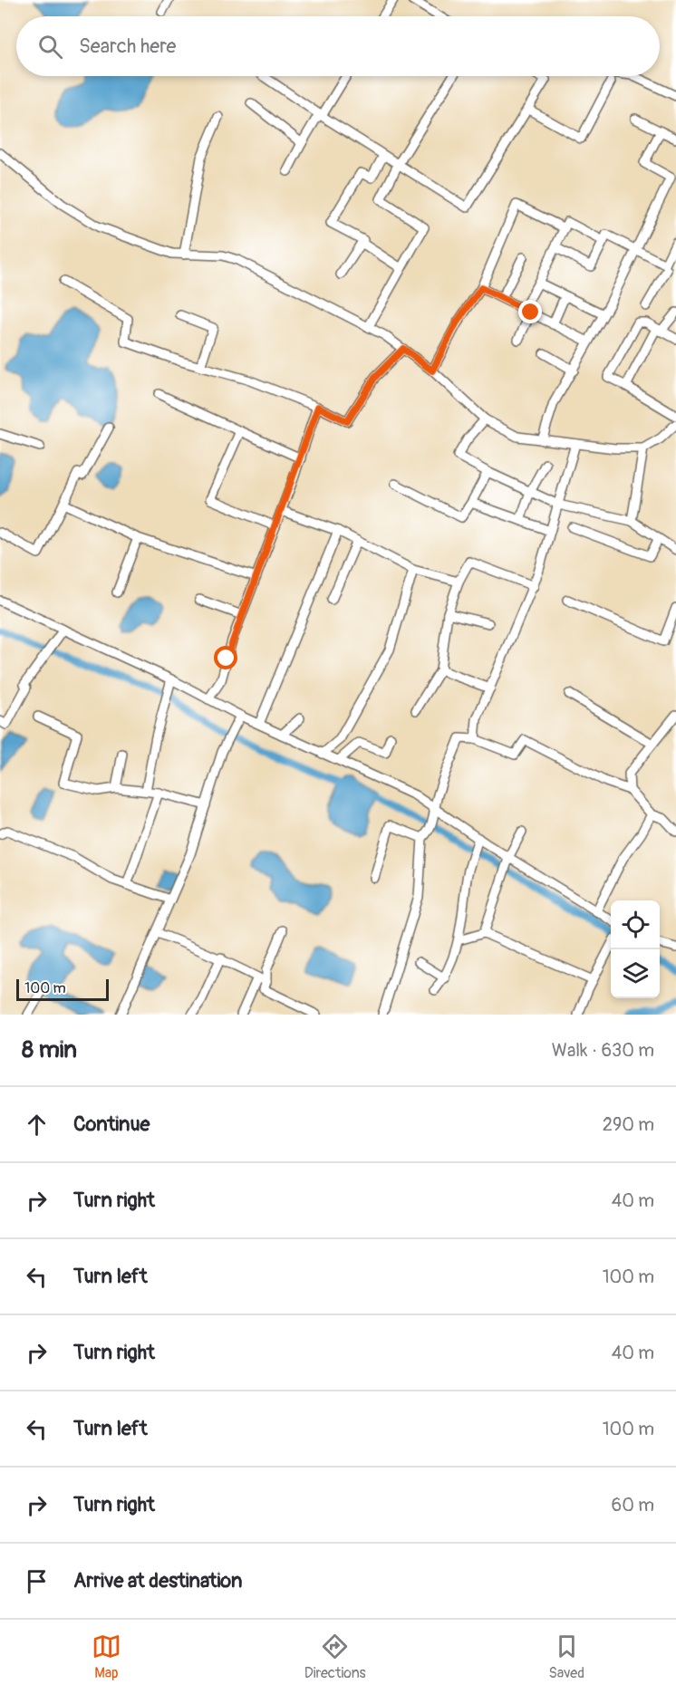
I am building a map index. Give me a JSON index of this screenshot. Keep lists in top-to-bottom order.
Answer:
{
  "scale_bar": "100 m",
  "page": {
    "search": "Search here",
    "scale": "100 m",
    "heading": ["8 min", "Walk · 630 m"],
    "list": [
      ["Continue", "290 m"],
      ["Turn right", "40 m"],
      ["Turn left", "100 m"],
      ["Turn right", "40 m"],
      ["Turn left", "100 m"],
      ["Turn right", "60 m"],
      "Arrive at destination"
    ],
    "nav": ["Map", "Directions", "Saved"]
  }
}
